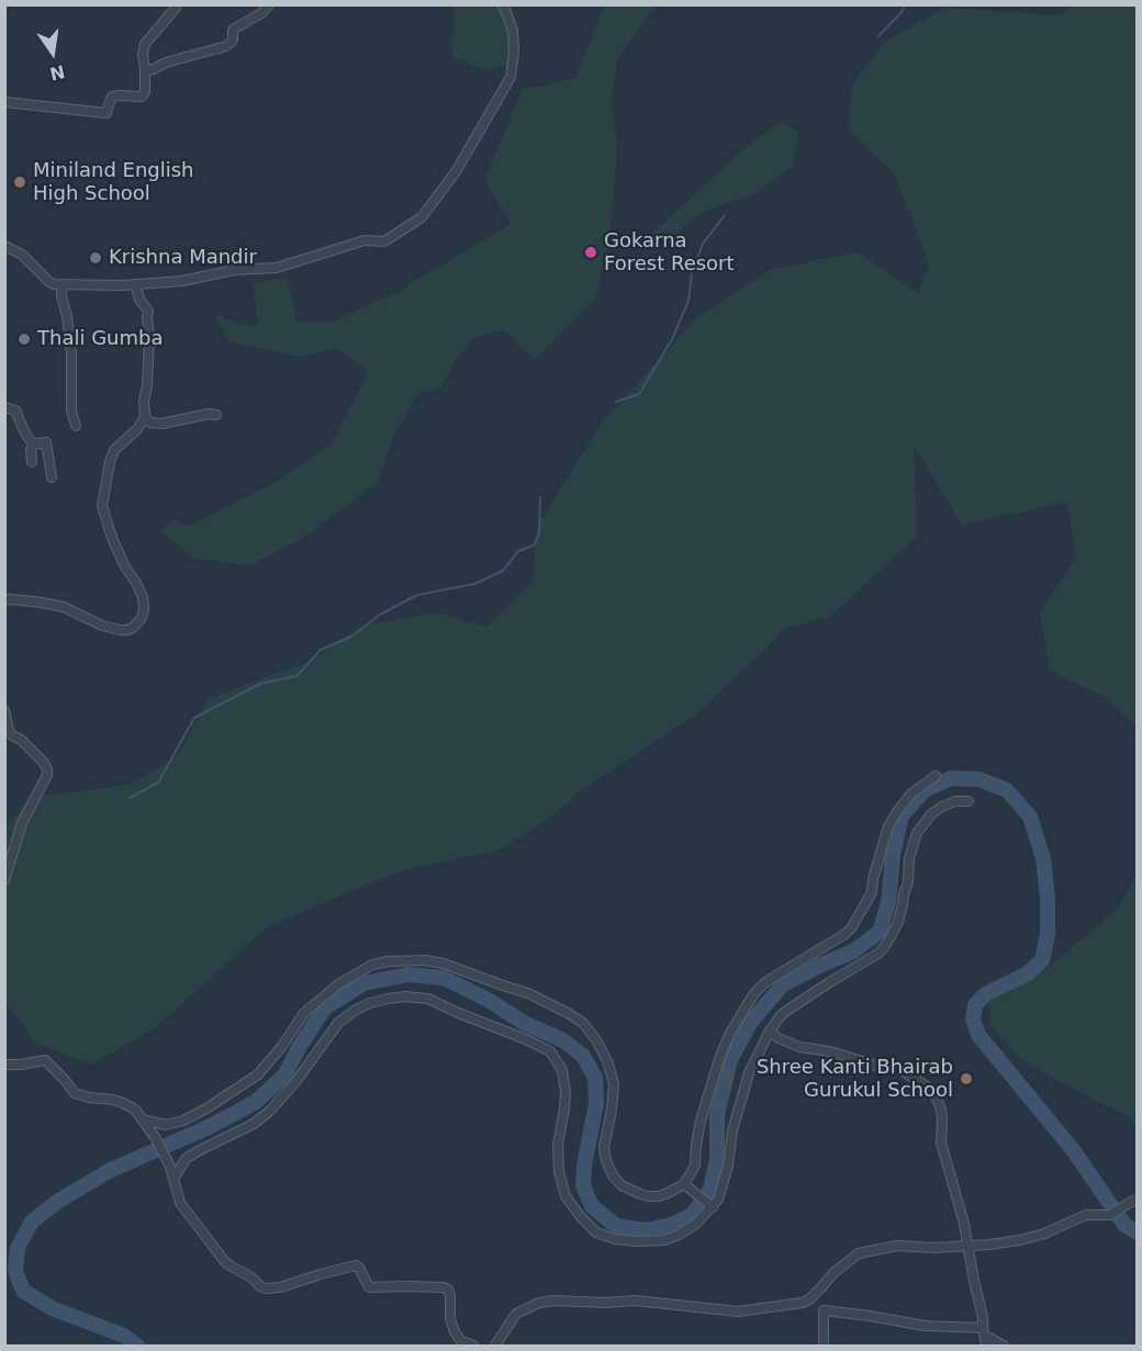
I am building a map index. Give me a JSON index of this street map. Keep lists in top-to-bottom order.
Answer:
{
  "places": [
    "Miniland English High School",
    "Gokarna Forest Resort",
    "Krishna Mandir",
    "Thali Gumba",
    "Shree Kanti Bhairab Gurukul School"
  ],
  "north": "bottom"
}
